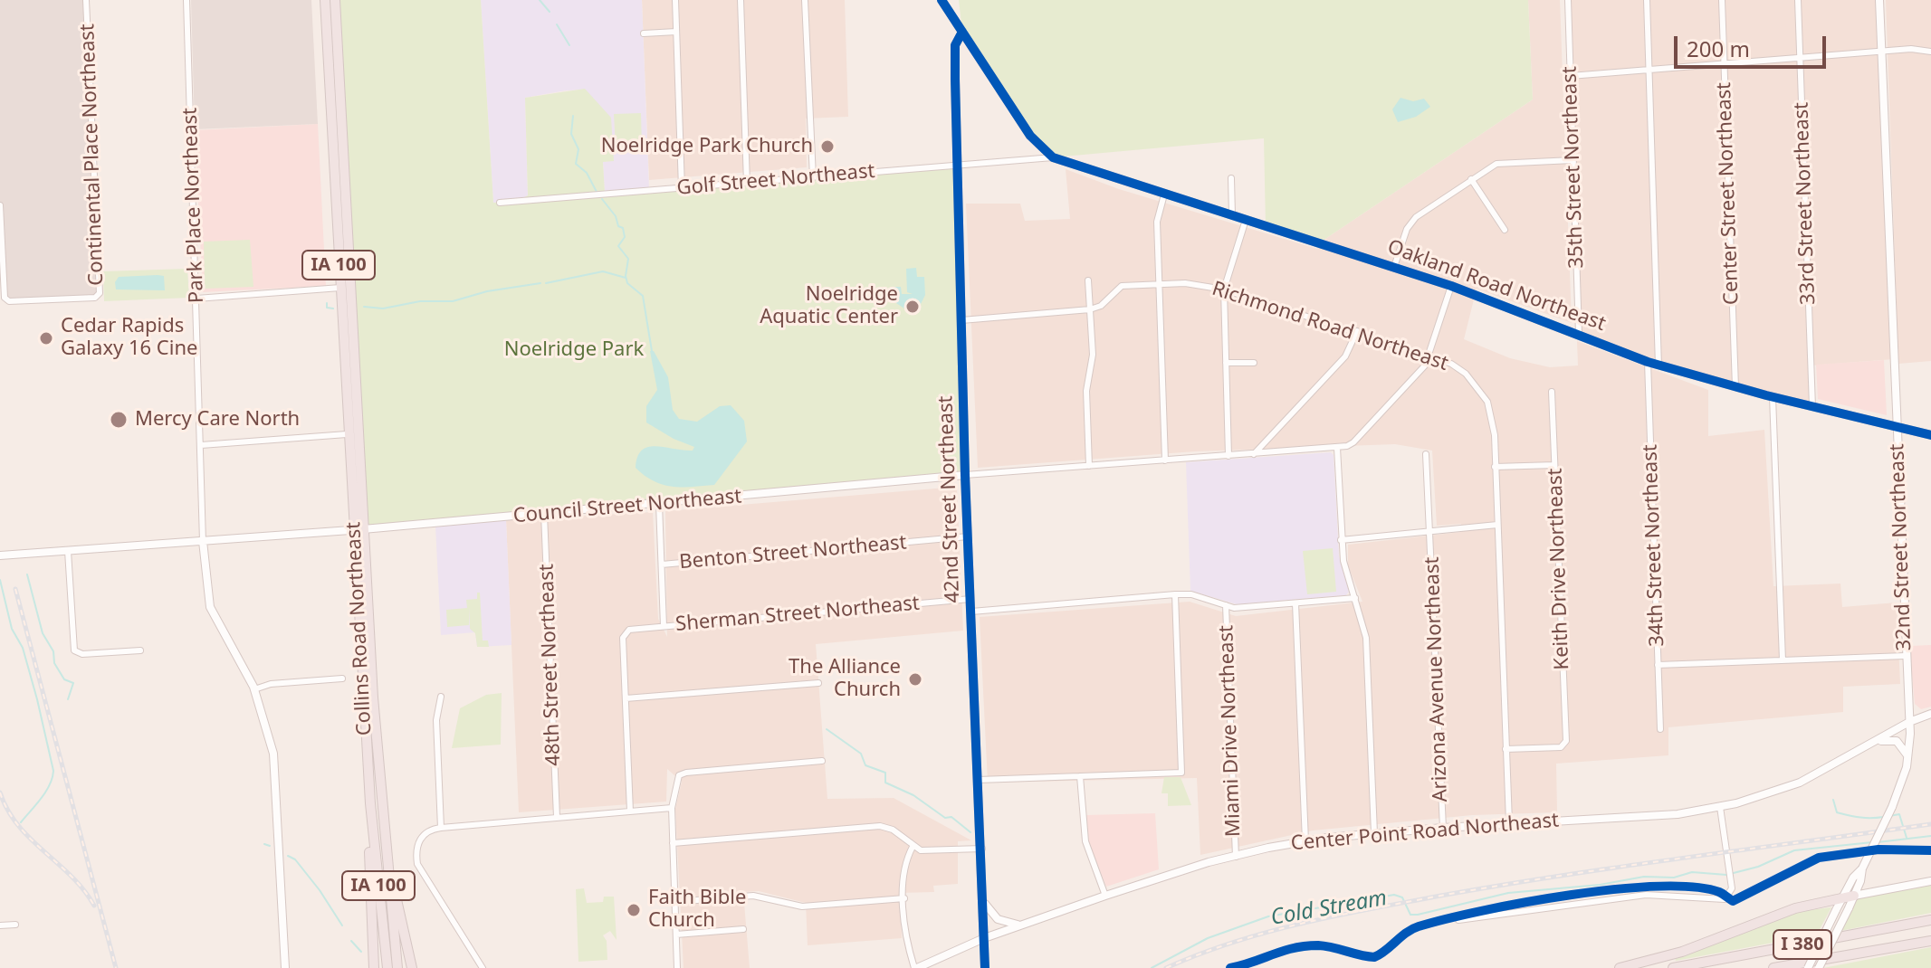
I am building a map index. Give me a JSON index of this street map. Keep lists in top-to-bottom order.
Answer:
{
  "streets": {
    "highway": ["IA 100", "Collins Road Northeast", "I 380"],
    "main road": [
      "Oakland Road Northeast",
      "42nd Street Northeast",
      "Council Street Northeast",
      "32nd Street Northeast",
      "Center Point Road Northeast"
    ],
    "street": [
      "Continental Place Northeast",
      "35th Street Northeast",
      "Golf Street Northeast",
      "Center Street Northeast",
      "33rd Street Northeast",
      "Park Place Northeast",
      "Richmond Road Northeast",
      "34th Street Northeast",
      "Benton Street Northeast",
      "Keith Drive Northeast",
      "Sherman Street Northeast",
      "48th Street Northeast",
      "Arizona Avenue Northeast",
      "Miami Drive Northeast"
    ]
  },
  "crossings": [
    ["35th Street Northeast", "Oakland Road Northeast"],
    ["Golf Street Northeast", "Oakland Road Northeast"],
    ["Golf Street Northeast", "42nd Street Northeast"],
    ["Center Street Northeast", "Oakland Road Northeast"],
    ["33rd Street Northeast", "Oakland Road Northeast"],
    ["Park Place Northeast", "Council Street Northeast"],
    ["Oakland Road Northeast", "34th Street Northeast"],
    ["Oakland Road Northeast", "32nd Street Northeast"],
    ["Richmond Road Northeast", "Keith Drive Northeast"],
    ["Richmond Road Northeast", "Center Point Road Northeast"],
    ["42nd Street Northeast", "Council Street Northeast"],
    ["42nd Street Northeast", "Benton Street Northeast"],
    ["42nd Street Northeast", "Sherman Street Northeast"],
    ["42nd Street Northeast", "Center Point Road Northeast"],
    ["Council Street Northeast", "Collins Road Northeast"],
    ["Council Street Northeast", "48th Street Northeast"],
    ["32nd Street Northeast", "Center Point Road Northeast"],
    ["Arizona Avenue Northeast", "Center Point Road Northeast"],
    ["Miami Drive Northeast", "Center Point Road Northeast"]
  ],
  "water": ["Cold Stream"],
  "parks": ["Noelridge Park"],
  "places": [
    "Noelridge Park Church",
    "Noelridge Aquatic Center",
    "Cedar Rapids Galaxy 16 Cine",
    "Mercy Care North",
    "The Alliance Church",
    "Faith Bible Church"
  ],
  "scale_bar": "200 m"
}
